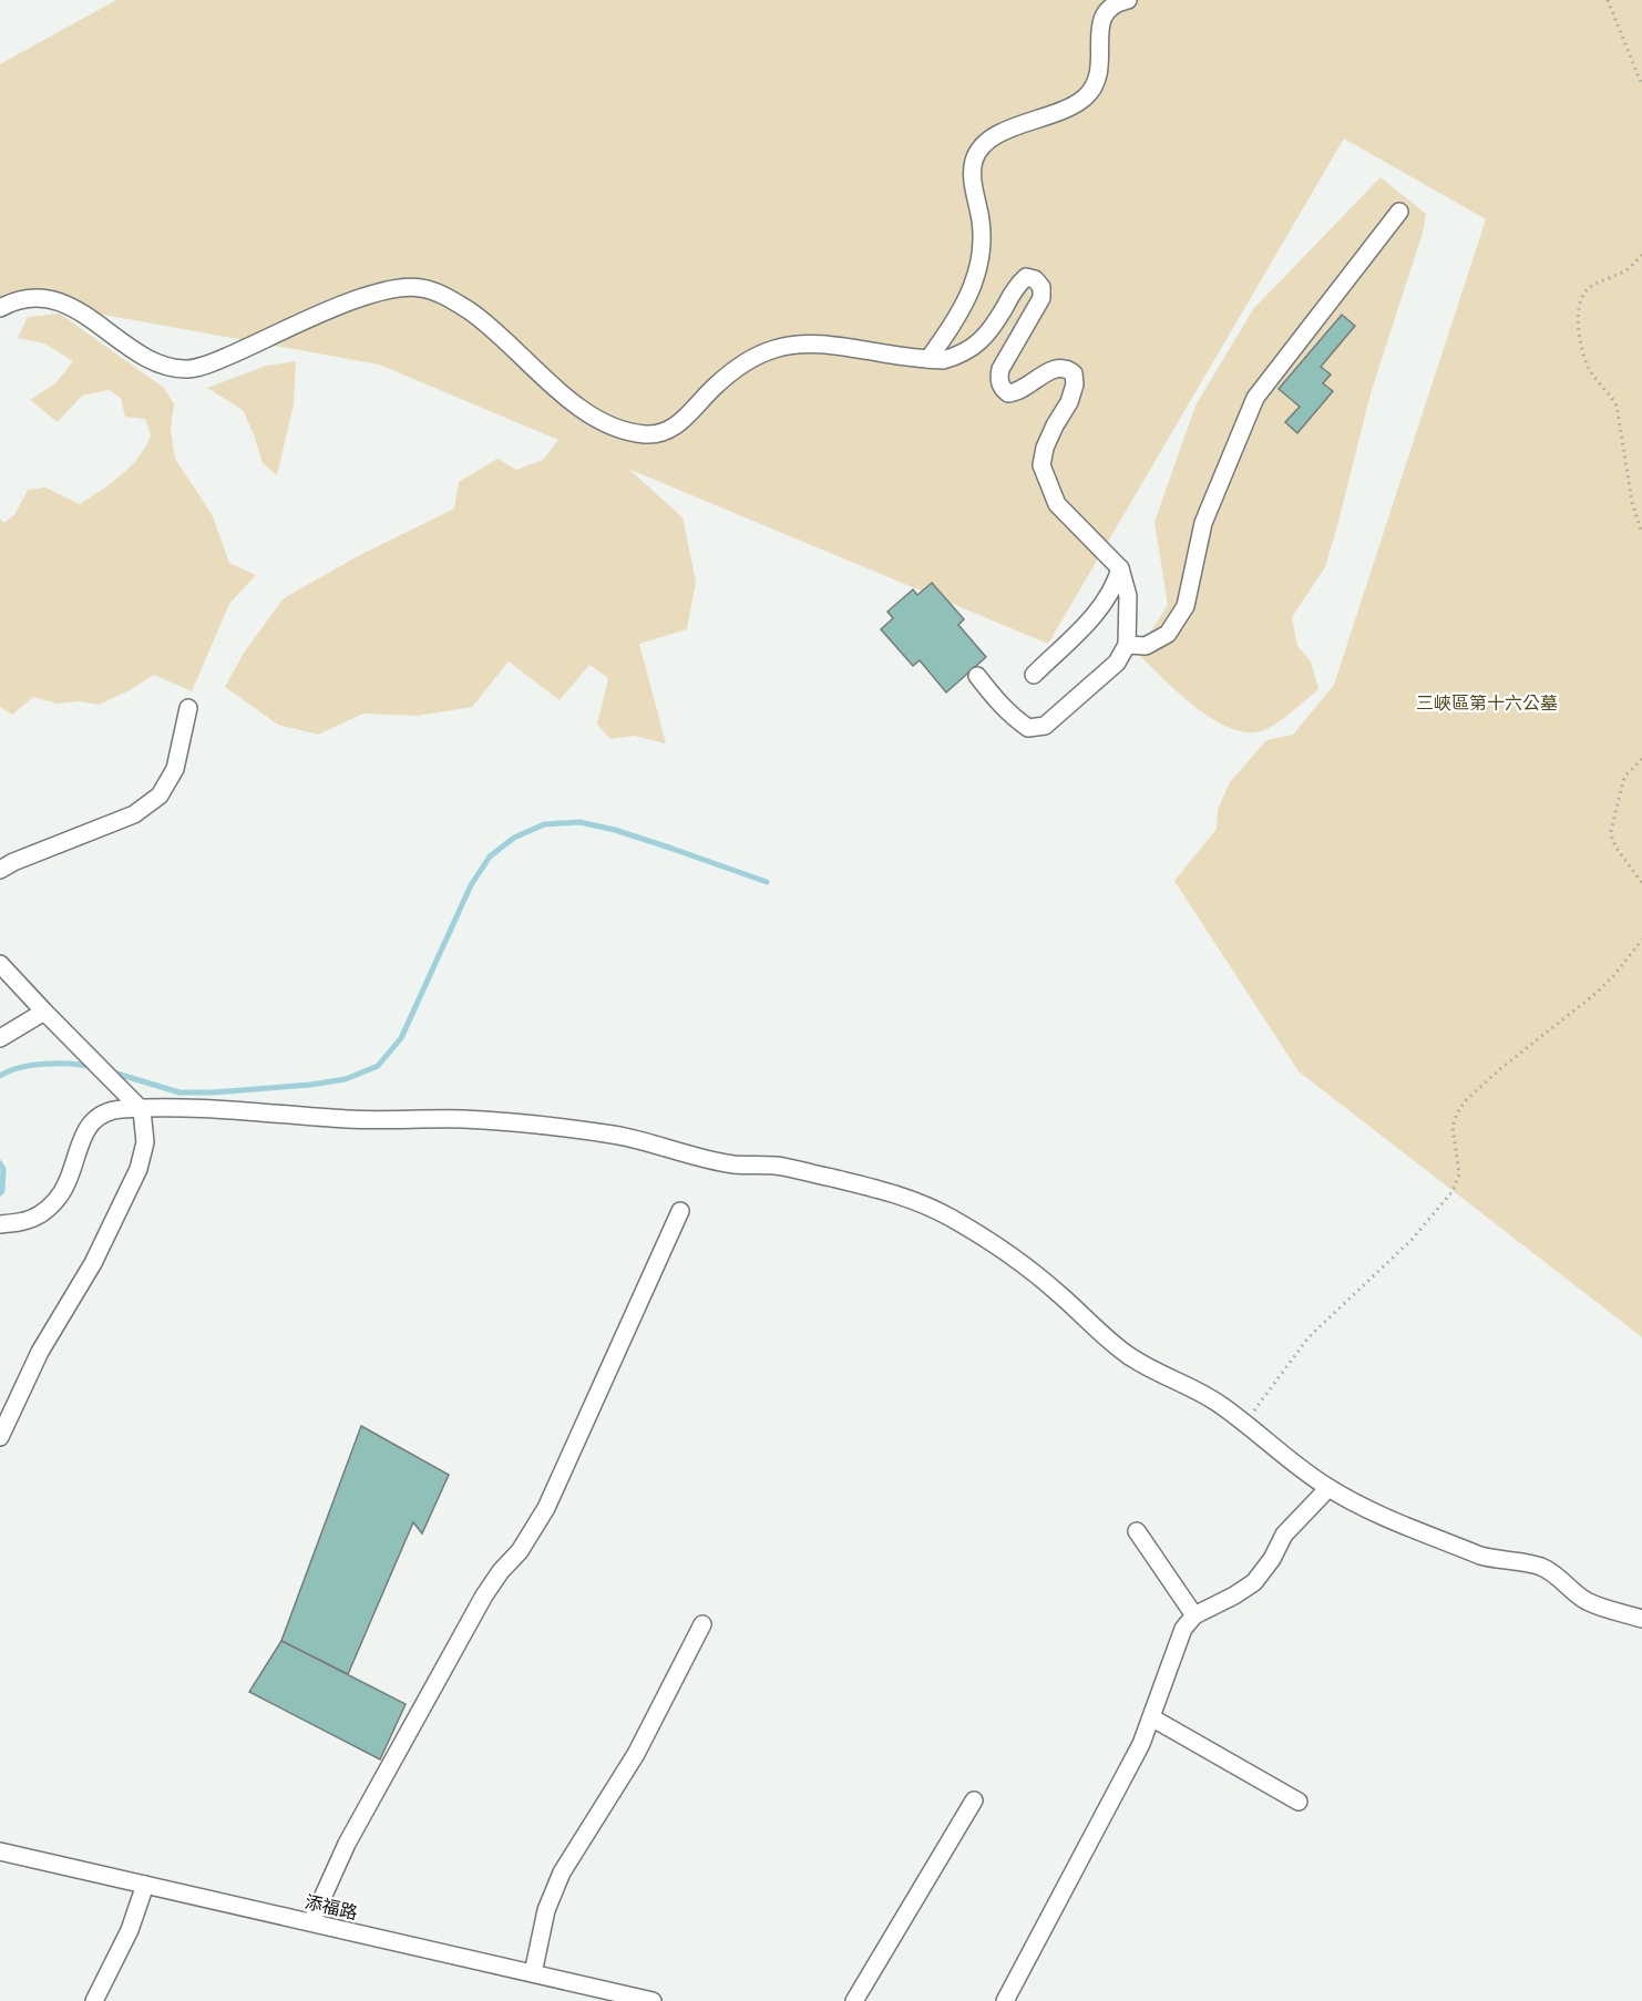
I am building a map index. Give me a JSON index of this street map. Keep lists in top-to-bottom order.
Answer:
{
  "streets": {
    "street": ["添福路"]
  },
  "parks": ["三峽區第十六公墓"]
}
